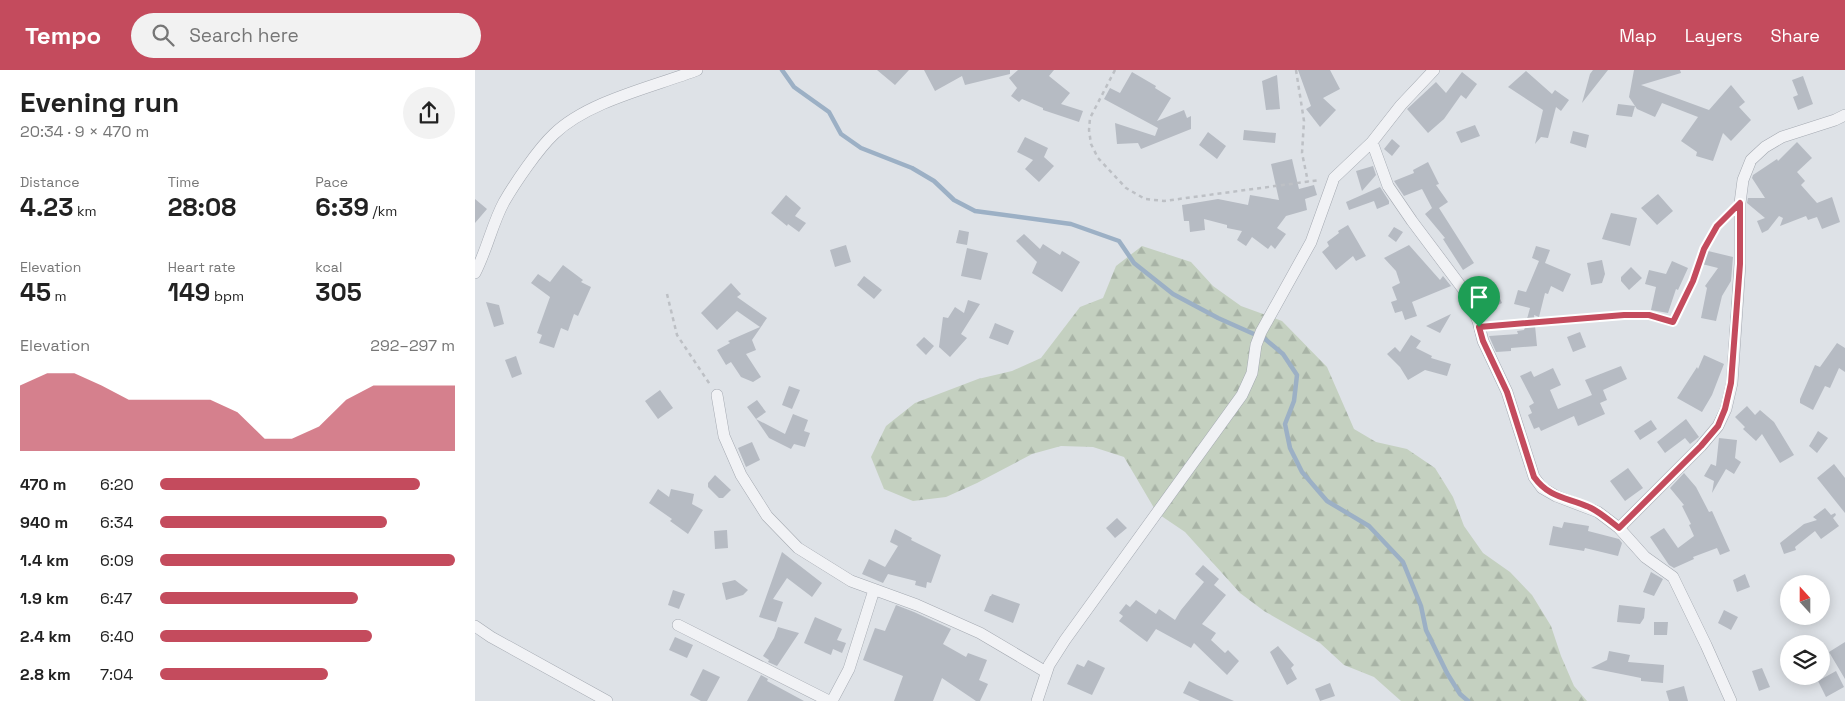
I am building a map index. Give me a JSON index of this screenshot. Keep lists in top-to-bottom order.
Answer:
{
  "north": "top",
  "page": {
    "header": "Tempo",
    "search": "Search here",
    "nav": ["Map", "Layers", "Share"],
    "heading": ["Evening run", "20:34 · 9 × 470 m"],
    "stats": [
      ["Distance", "4.23 km"],
      ["Time", "28:08"],
      ["Pace", "6:39 /km"],
      ["Elevation", "45 m"],
      ["Heart rate", "149 bpm"],
      ["kcal", "305"]
    ],
    "chart": ["Elevation", "292–297 m"],
    "list": [
      {
        "name": "470 m",
        "note": "6:20"
      },
      {
        "name": "940 m",
        "note": "6:34"
      },
      {
        "name": "1.4 km",
        "note": "6:09"
      },
      {
        "name": "1.9 km",
        "note": "6:47"
      },
      {
        "name": "2.4 km",
        "note": "6:40"
      },
      {
        "name": "2.8 km",
        "note": "7:04"
      }
    ]
  }
}
